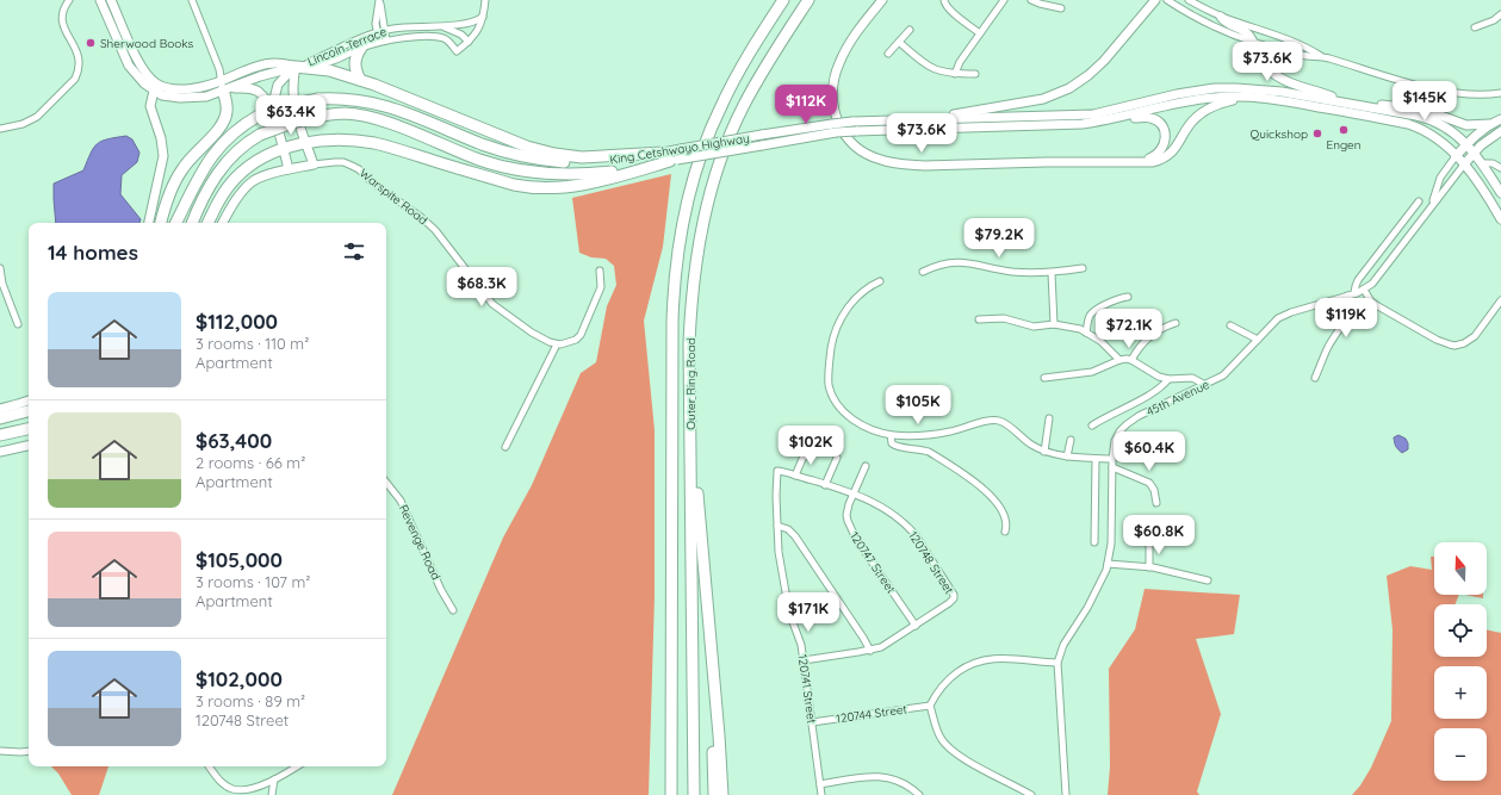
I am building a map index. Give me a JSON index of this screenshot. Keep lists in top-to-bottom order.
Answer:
{
  "streets": {
    "highway": ["King Cetshwayo Highway", "Outer Ring Road"],
    "street": [
      "Lincoln Terrace",
      "Warspite Road",
      "45th Avenue",
      "Revenge Road",
      "120747 Street",
      "120748 Street",
      "120741 Street",
      "120744 Street"
    ]
  },
  "crossings": [
    ["King Cetshwayo Highway", "45th Avenue"],
    ["120747 Street", "120748 Street"],
    ["120748 Street", "120741 Street"],
    ["120741 Street", "120744 Street"]
  ],
  "places": ["Sherwood Books", "Engen", "Quickshop"],
  "north": "top",
  "page": {
    "price": [
      "$73.6K",
      "$145K",
      "$112K",
      "$63.4K",
      "$73.6K",
      "$79.2K",
      "$68.3K",
      "$119K",
      "$72.1K",
      "$105K",
      "$102K",
      "$60.4K",
      "$60.8K",
      "$171K"
    ],
    "heading": "14 homes",
    "list": [
      {
        "name": "$112,000",
        "note": "3 rooms · 110 m² · Apartment"
      },
      {
        "name": "$63,400",
        "note": "2 rooms · 66 m² · Apartment"
      },
      {
        "name": "$105,000",
        "note": "3 rooms · 107 m² · Apartment"
      },
      {
        "name": "$102,000",
        "note": "3 rooms · 89 m² · 120748 Street"
      }
    ],
    "map_buttons": ["+", "−"]
  }
}
